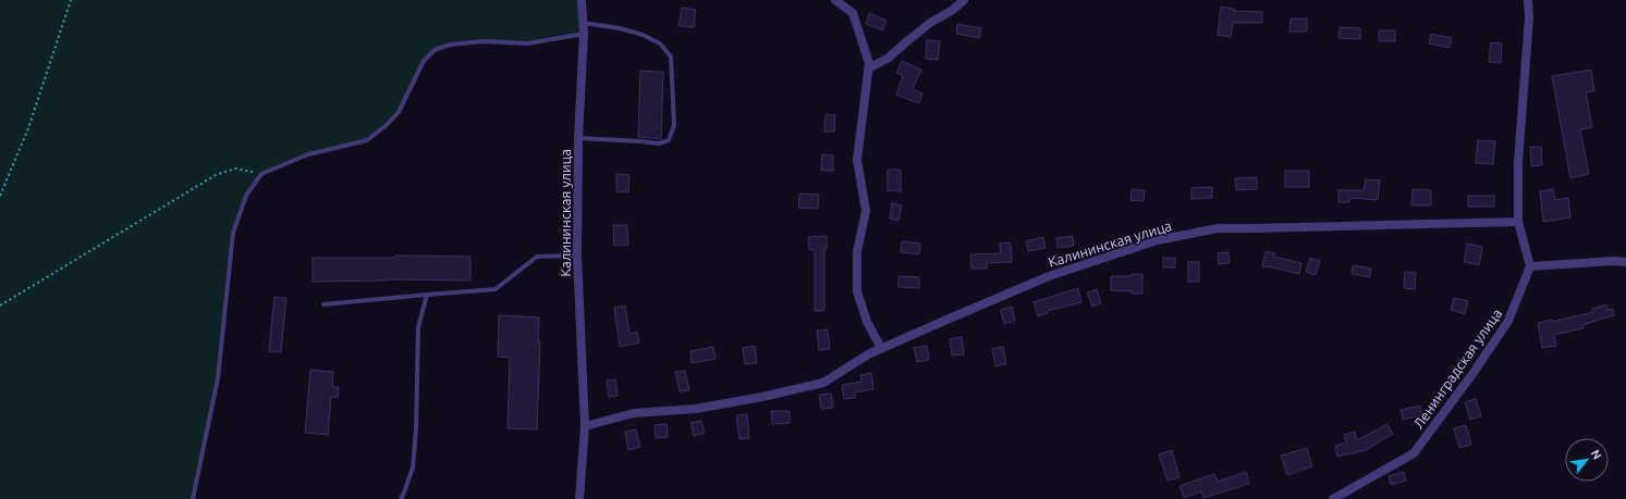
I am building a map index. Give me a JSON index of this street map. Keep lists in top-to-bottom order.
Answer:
{
  "streets": {
    "street": ["Калининская улица", "Ленинградская улица"]
  },
  "north": "top right"
}
